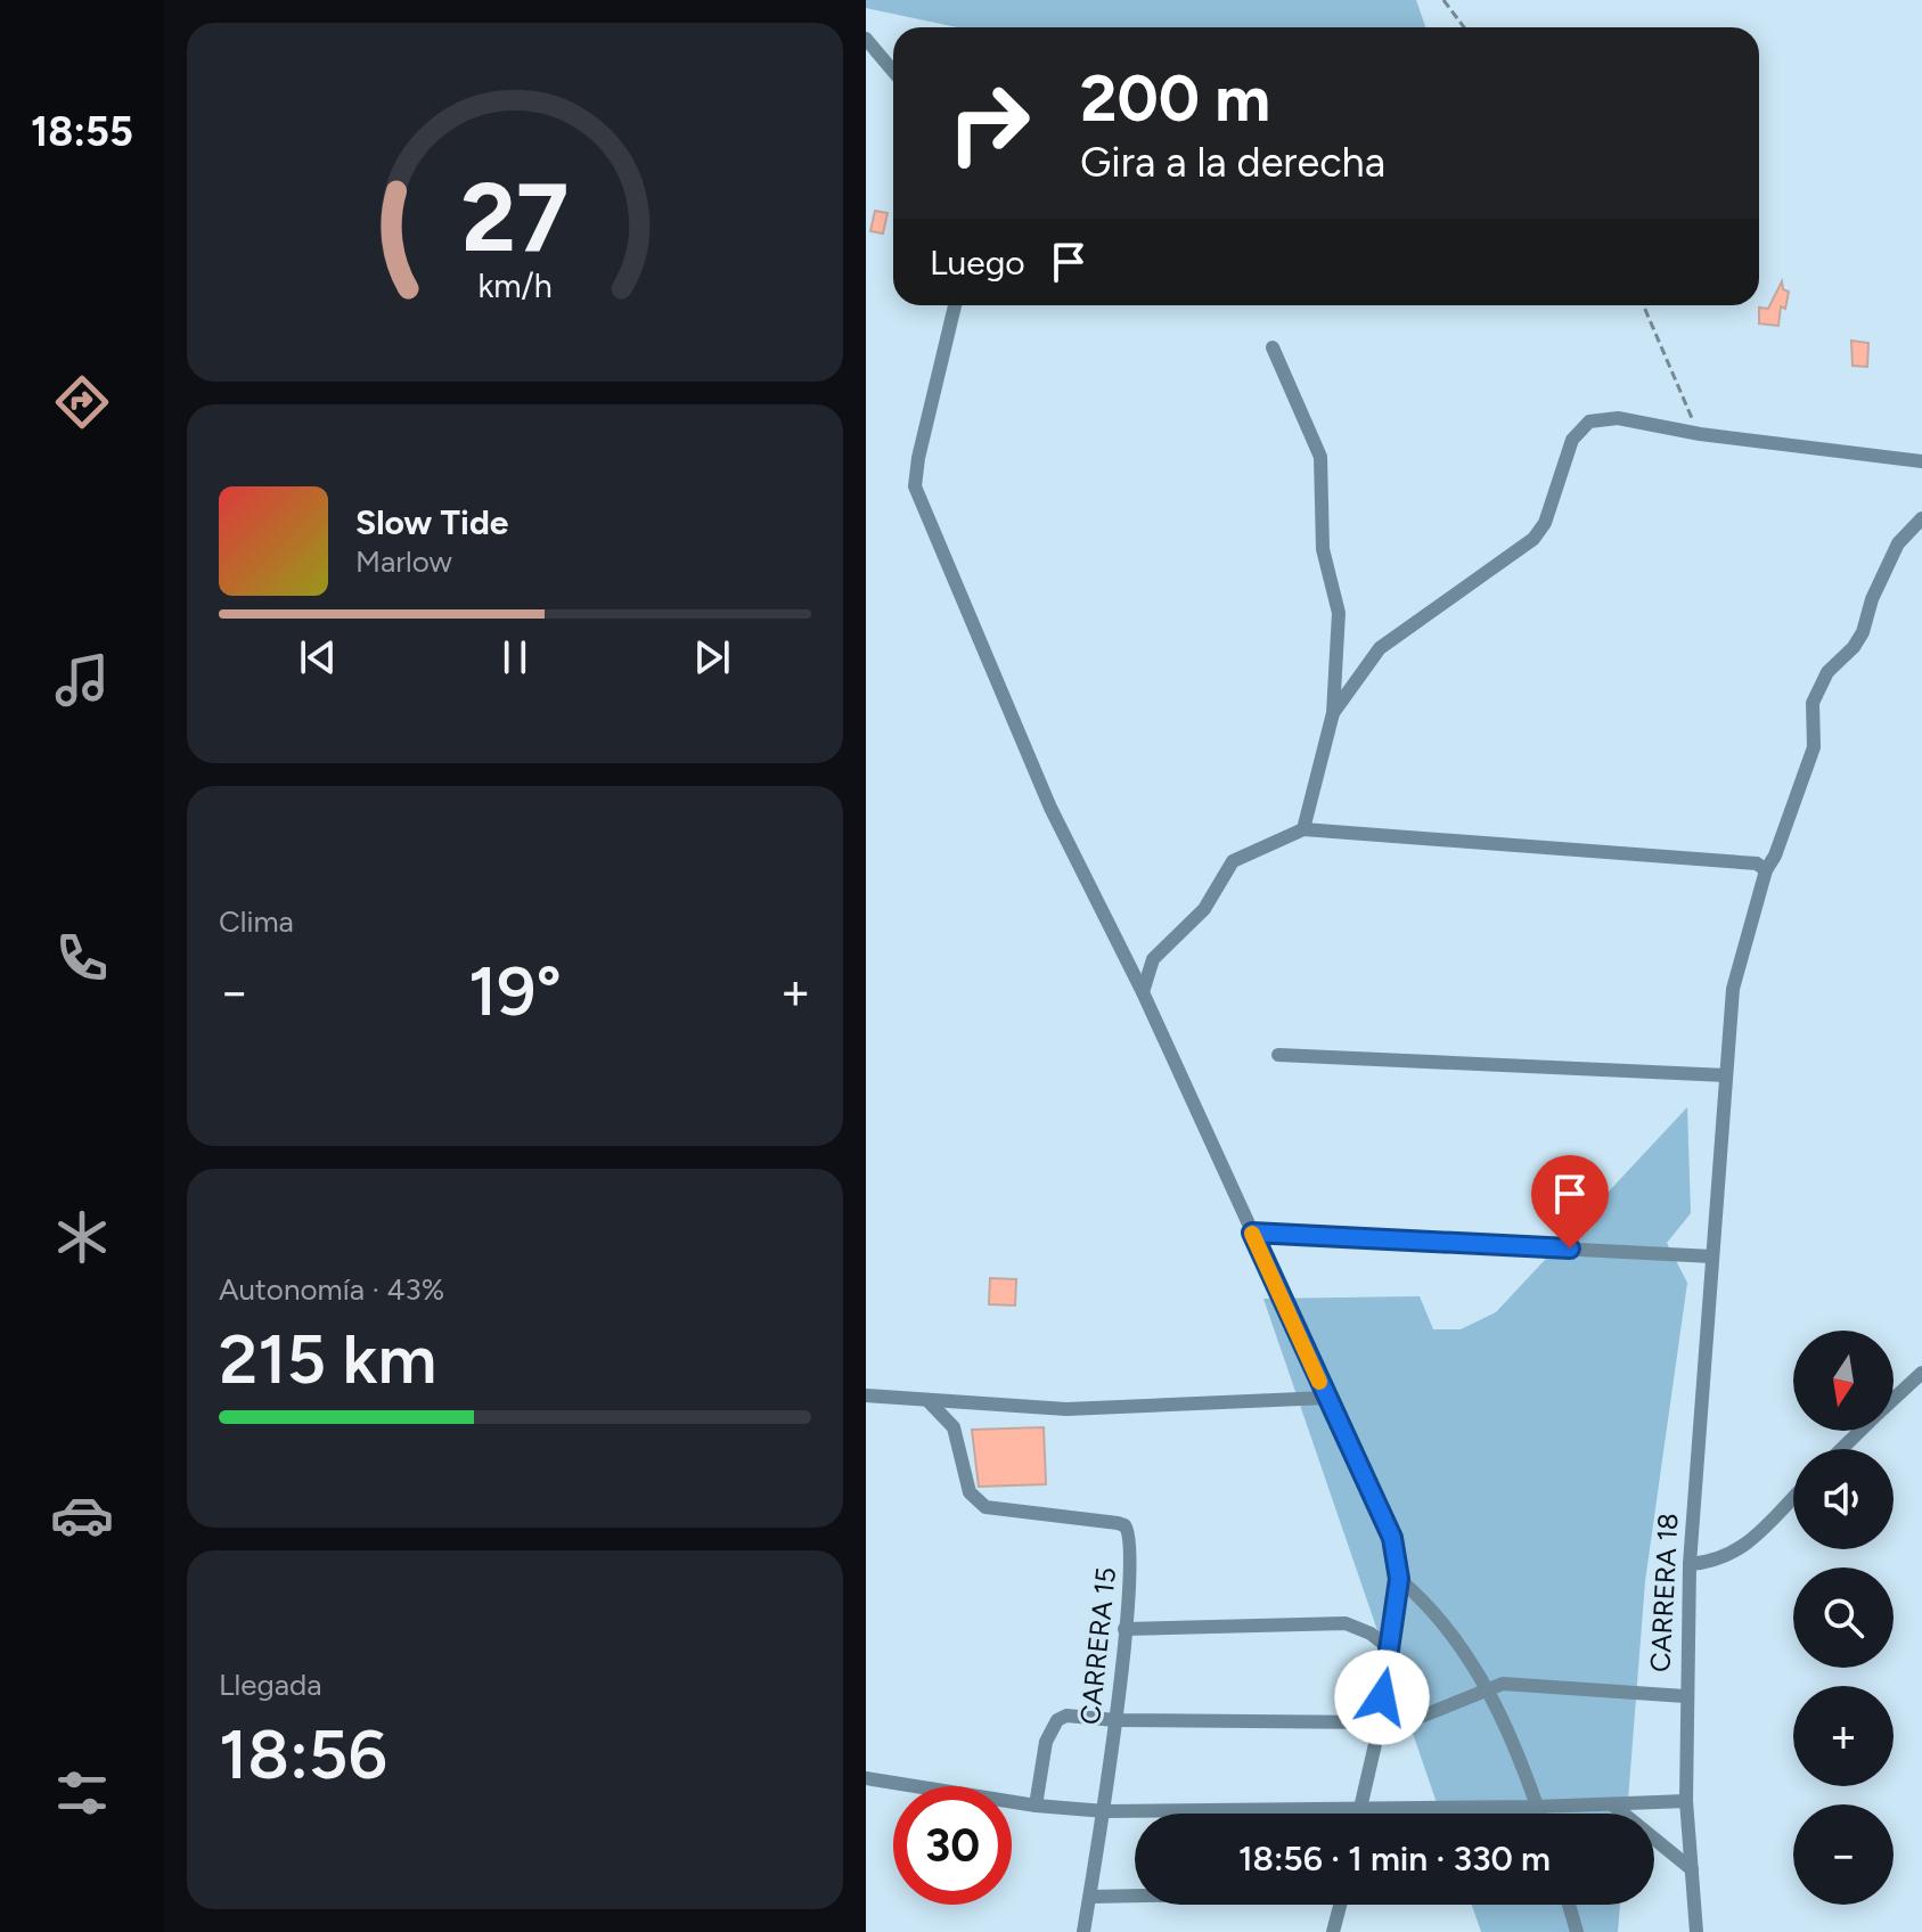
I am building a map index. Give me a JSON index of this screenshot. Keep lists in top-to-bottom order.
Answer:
{
  "streets": {
    "street": ["CARRERA 18", "CARRERA 15"]
  },
  "north": "bottom",
  "page": {
    "tabs": "18:55",
    "turn": ["200 m", "Gira a la derecha"],
    "then": "Luego",
    "song": ["Slow Tide", "Marlow"],
    "tile": [
      "Clima",
      ["Autonomía · 43%", "215 km"],
      ["Llegada", "18:56"]
    ],
    "heat": ["−", "19°", "+"],
    "map_buttons": ["+", "−"],
    "limit": "30",
    "trip": "18:56 · 1 min · 330 m",
    "gauge": ["27", "km/h"]
  }
}
